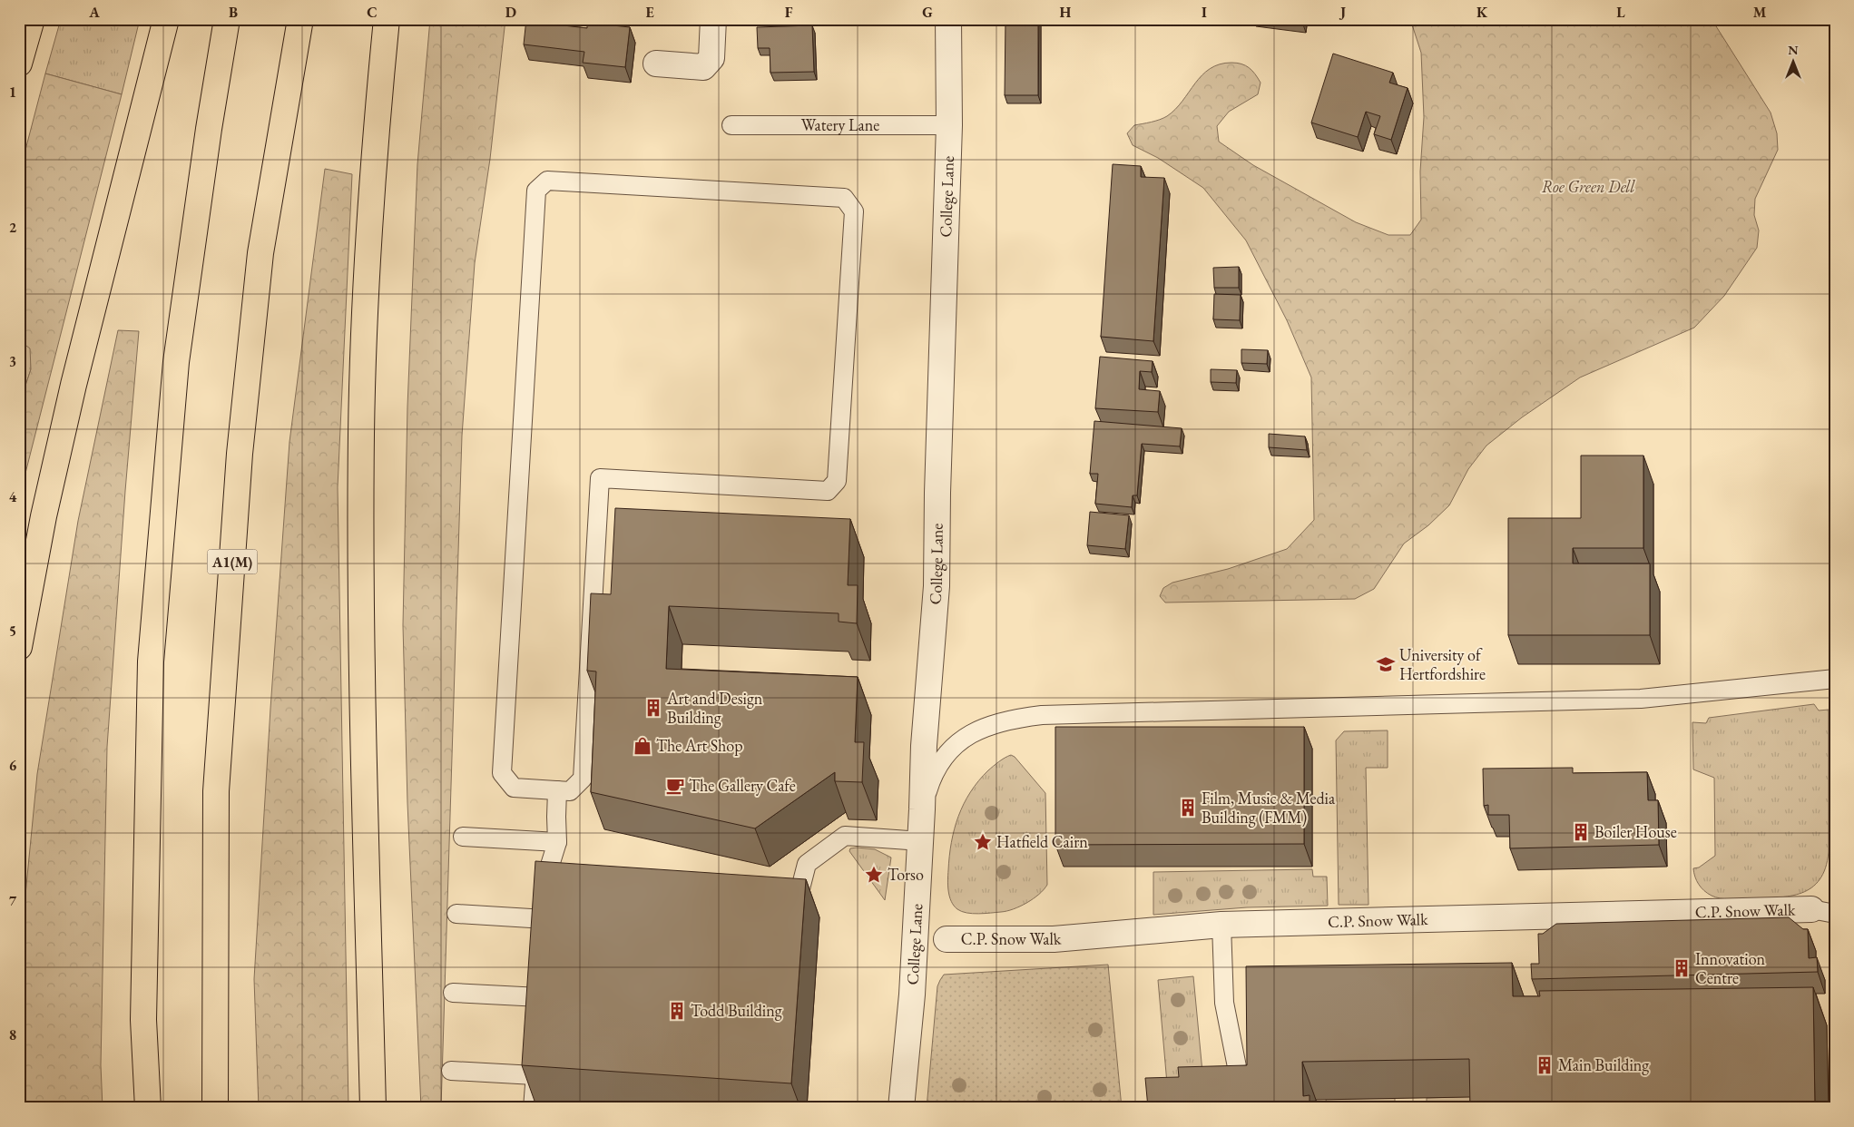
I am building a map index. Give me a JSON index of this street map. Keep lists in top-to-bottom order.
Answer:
{
  "streets": {
    "main road": ["A1(M)"],
    "street": ["College Lane", "C.P. Snow Walk"],
    "lane": ["Watery Lane"]
  },
  "crossings": [
    ["Watery Lane", "College Lane"]
  ],
  "parks": ["Roe Green Dell"],
  "places": {
    "school or university": ["University of Hertfordshire"],
    "building": [
      "Art and Design Building",
      "Film, Music & Media Building (FMM)",
      "Boiler House",
      "Innovation Centre",
      "Todd Building",
      "Main Building"
    ],
    "shop": ["The Art Shop"],
    "cafe": ["The Gallery Cafe"],
    "place": ["Hatfield Cairn", "Torso"]
  },
  "north": "top",
  "grid": {
    "columns": [
      "A",
      "B",
      "C",
      "D",
      "E",
      "F",
      "G",
      "H",
      "I",
      "J",
      "K",
      "L",
      "M"
    ],
    "rows": [
      "1",
      "2",
      "3",
      "4",
      "5",
      "6",
      "7",
      "8"
    ]
  }
}
